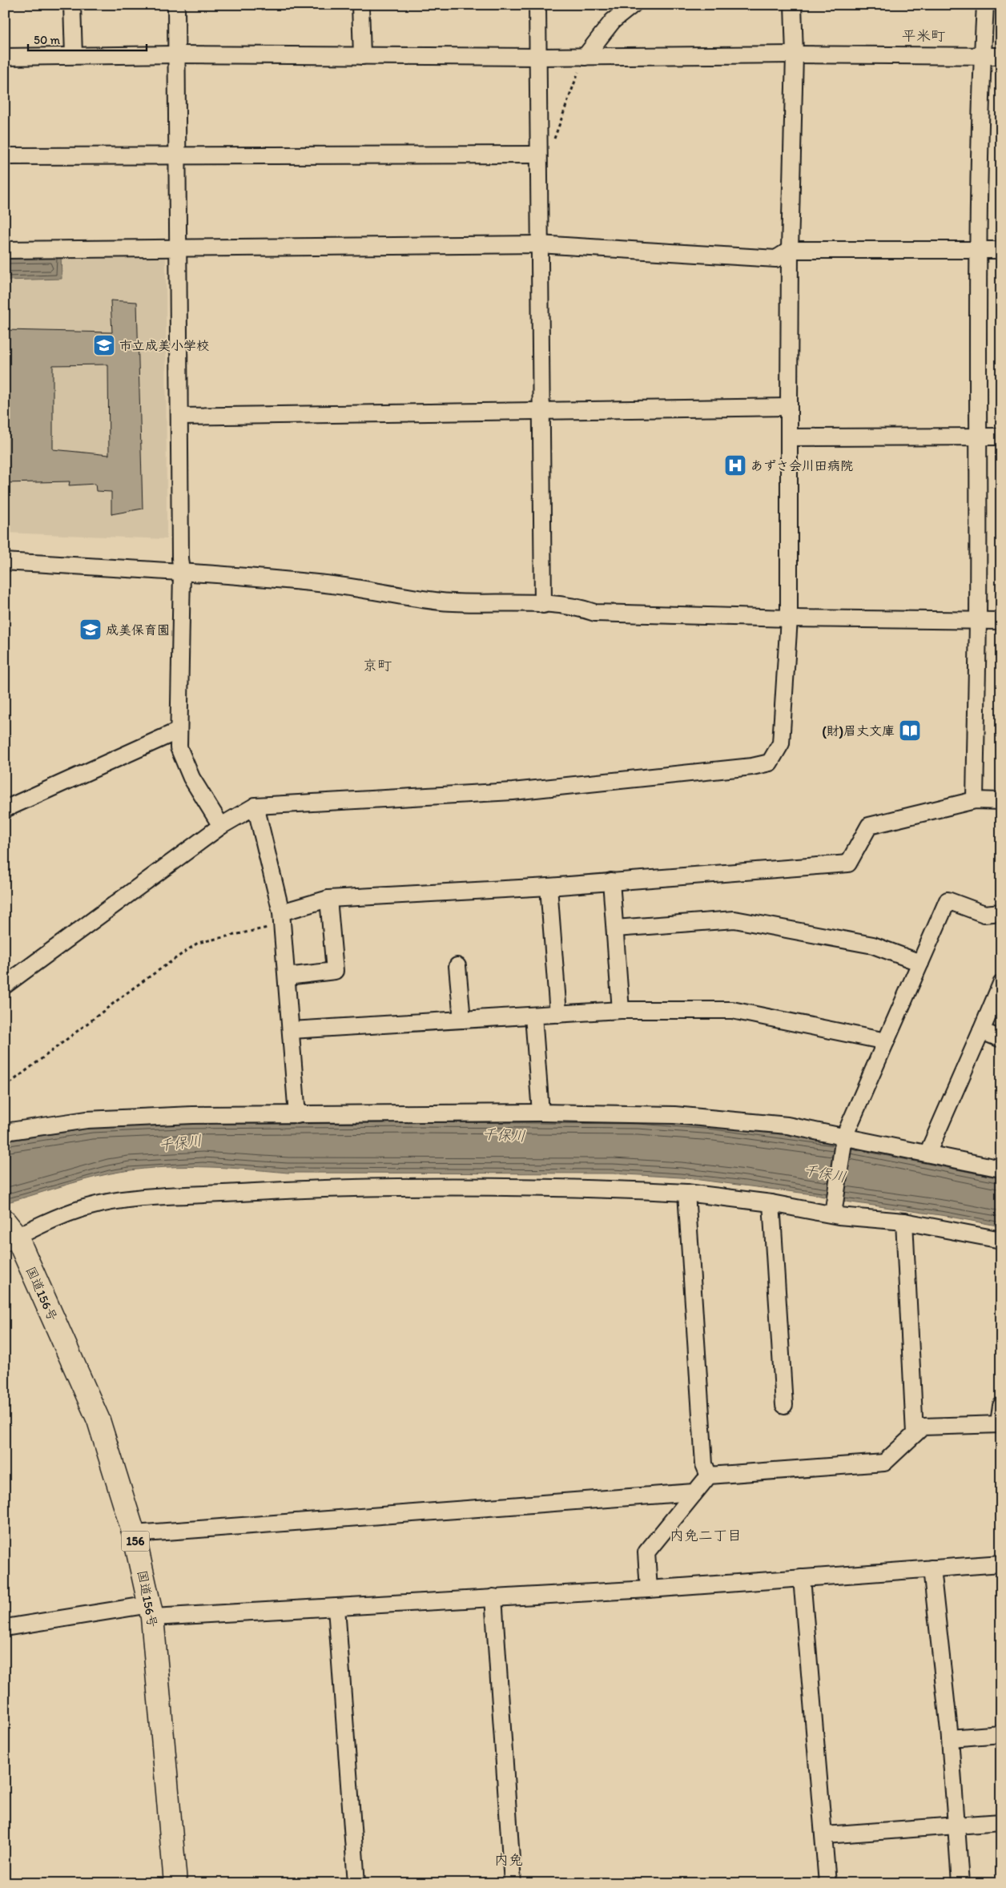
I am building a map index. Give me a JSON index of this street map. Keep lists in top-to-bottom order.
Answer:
{
  "streets": {
    "highway": ["国道156号", "156"]
  },
  "districts": [
    "平米町",
    "京町",
    "内免二丁目",
    "内免"
  ],
  "water": ["千保川"],
  "places": {
    "school or university": ["市立成美小学校", "成美保育園"],
    "hospital": ["あずさ会川田病院"],
    "library": ["(財)眉丈文庫"]
  },
  "scale_bar": "50 m"
}
